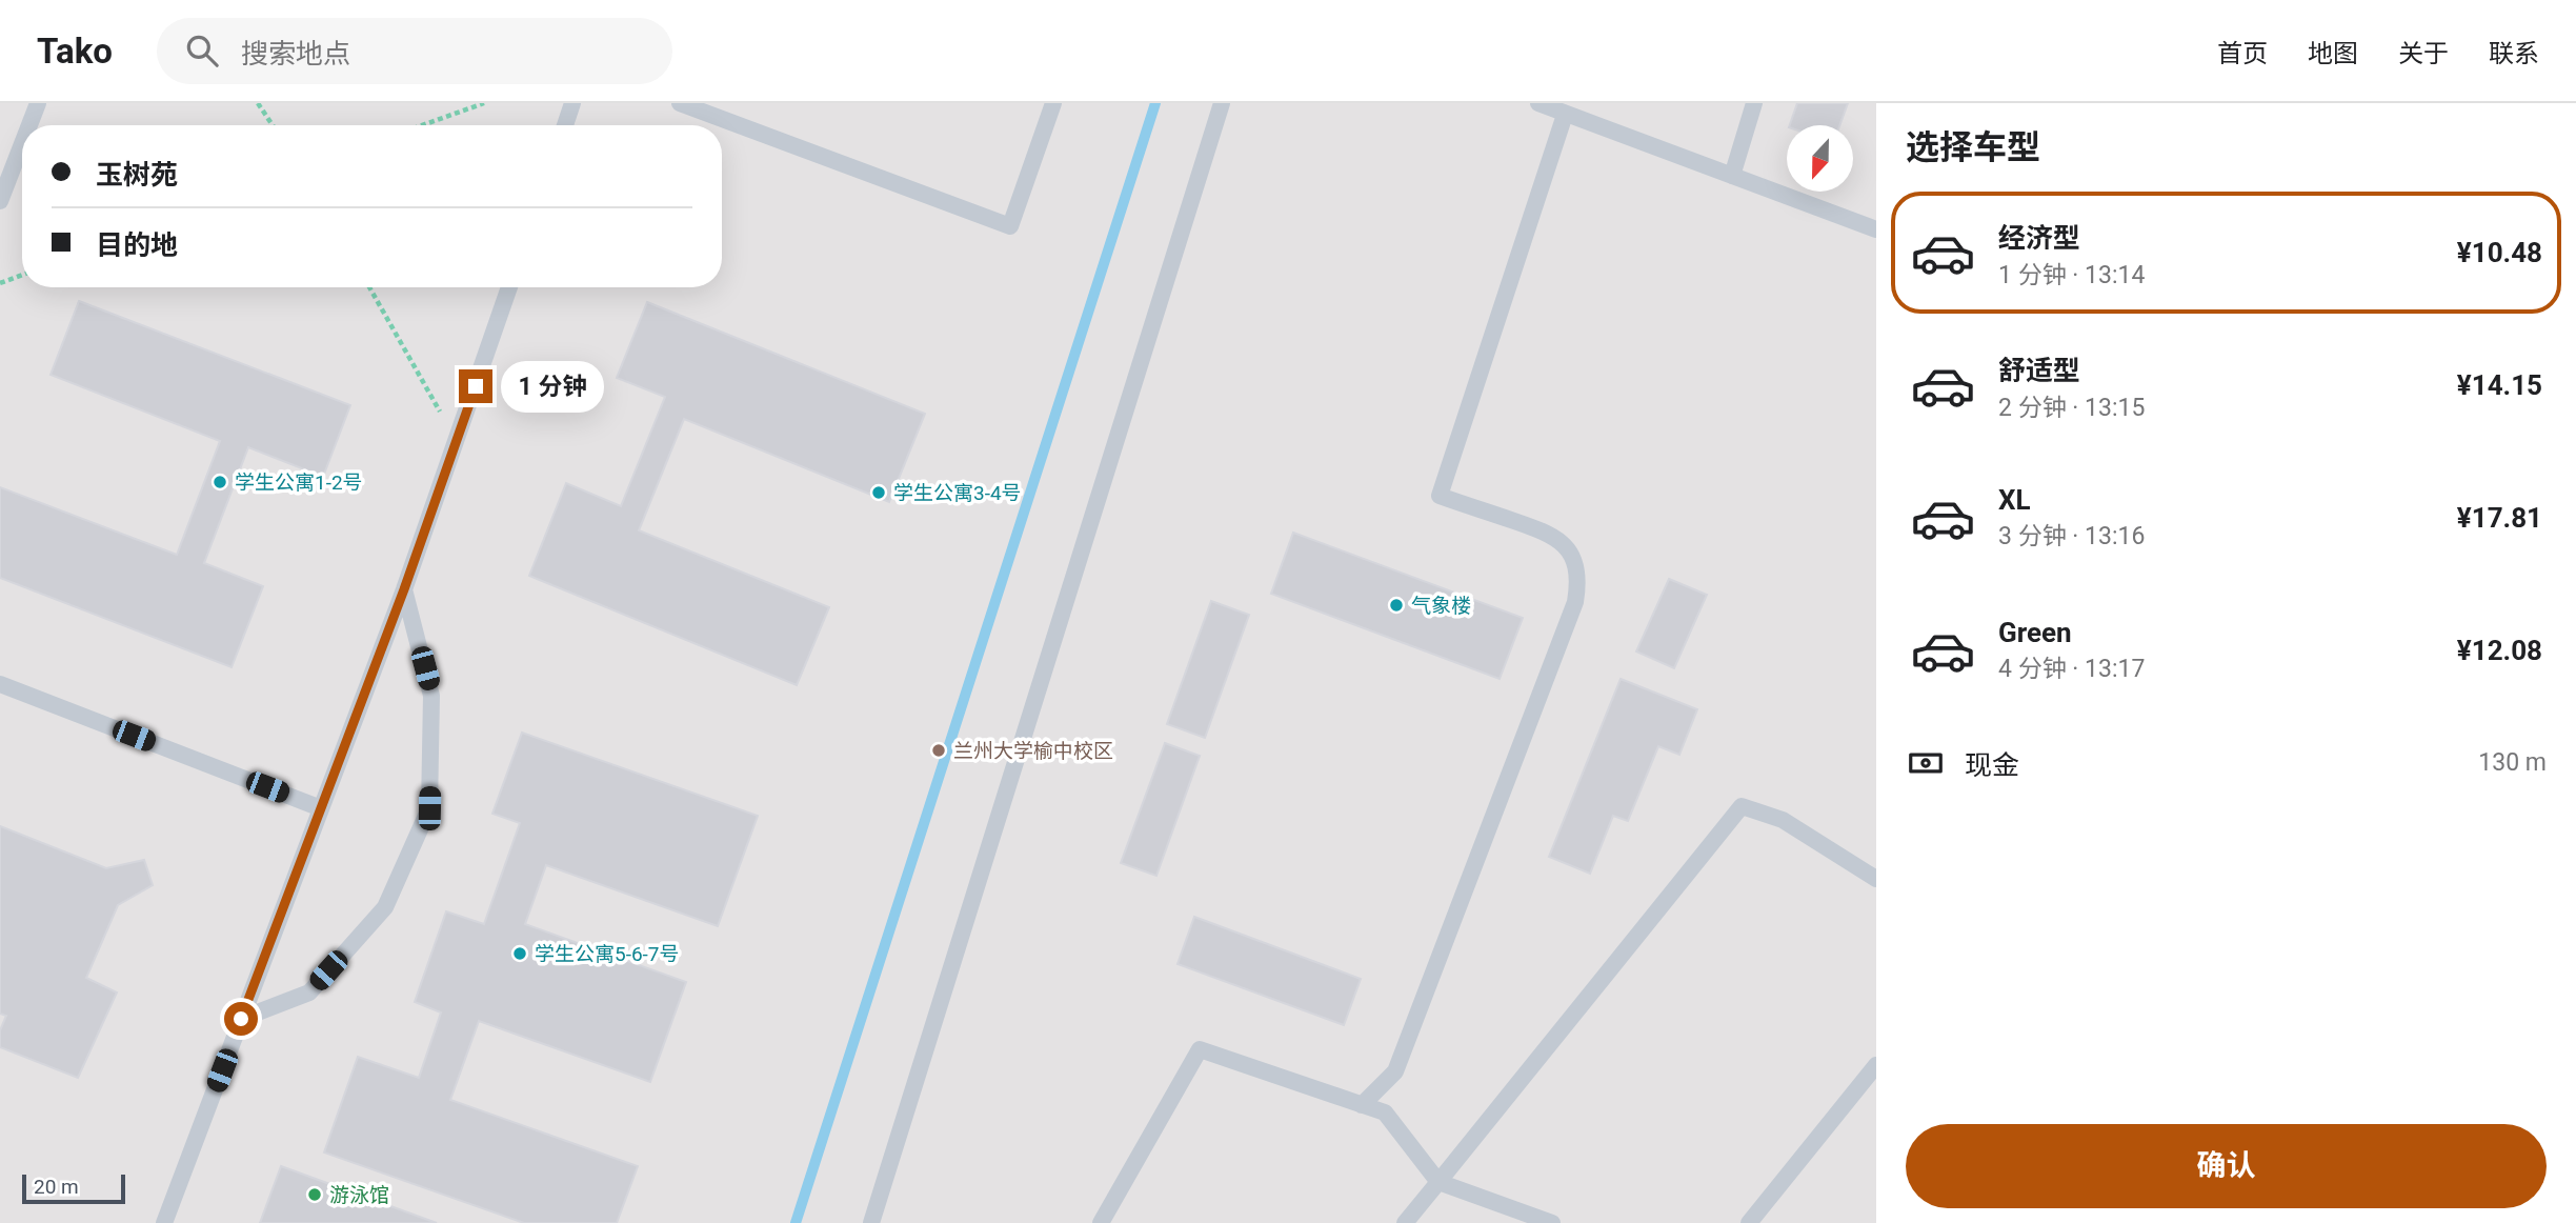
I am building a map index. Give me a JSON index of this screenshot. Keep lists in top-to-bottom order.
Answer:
{
  "places": [
    "学生公寓1-2号",
    "学生公寓3-4号",
    "气象楼",
    "兰州大学榆中校区",
    "学生公寓5-6-7号",
    "游泳馆"
  ],
  "scale_bar": "20 m",
  "north": "bottom",
  "page": {
    "header": "Tako",
    "search": "搜索地点",
    "nav": [
      "首页",
      "地图",
      "关于",
      "联系"
    ],
    "heading": "选择车型",
    "banner": ["玉树苑", "目的地"],
    "list": [
      {
        "name": "经济型",
        "note": "1 分钟 · 13:14",
        "value": "¥10.48"
      },
      {
        "name": "舒适型",
        "note": "2 分钟 · 13:15",
        "value": "¥14.15"
      },
      {
        "name": "XL",
        "note": "3 分钟 · 13:16",
        "value": "¥17.81"
      },
      {
        "name": "Green",
        "note": "4 分钟 · 13:17",
        "value": "¥12.08"
      }
    ],
    "bubble": "1 分钟",
    "pay": ["现金", "130 m"],
    "buttons": "确认",
    "scale": "20 m"
  }
}
